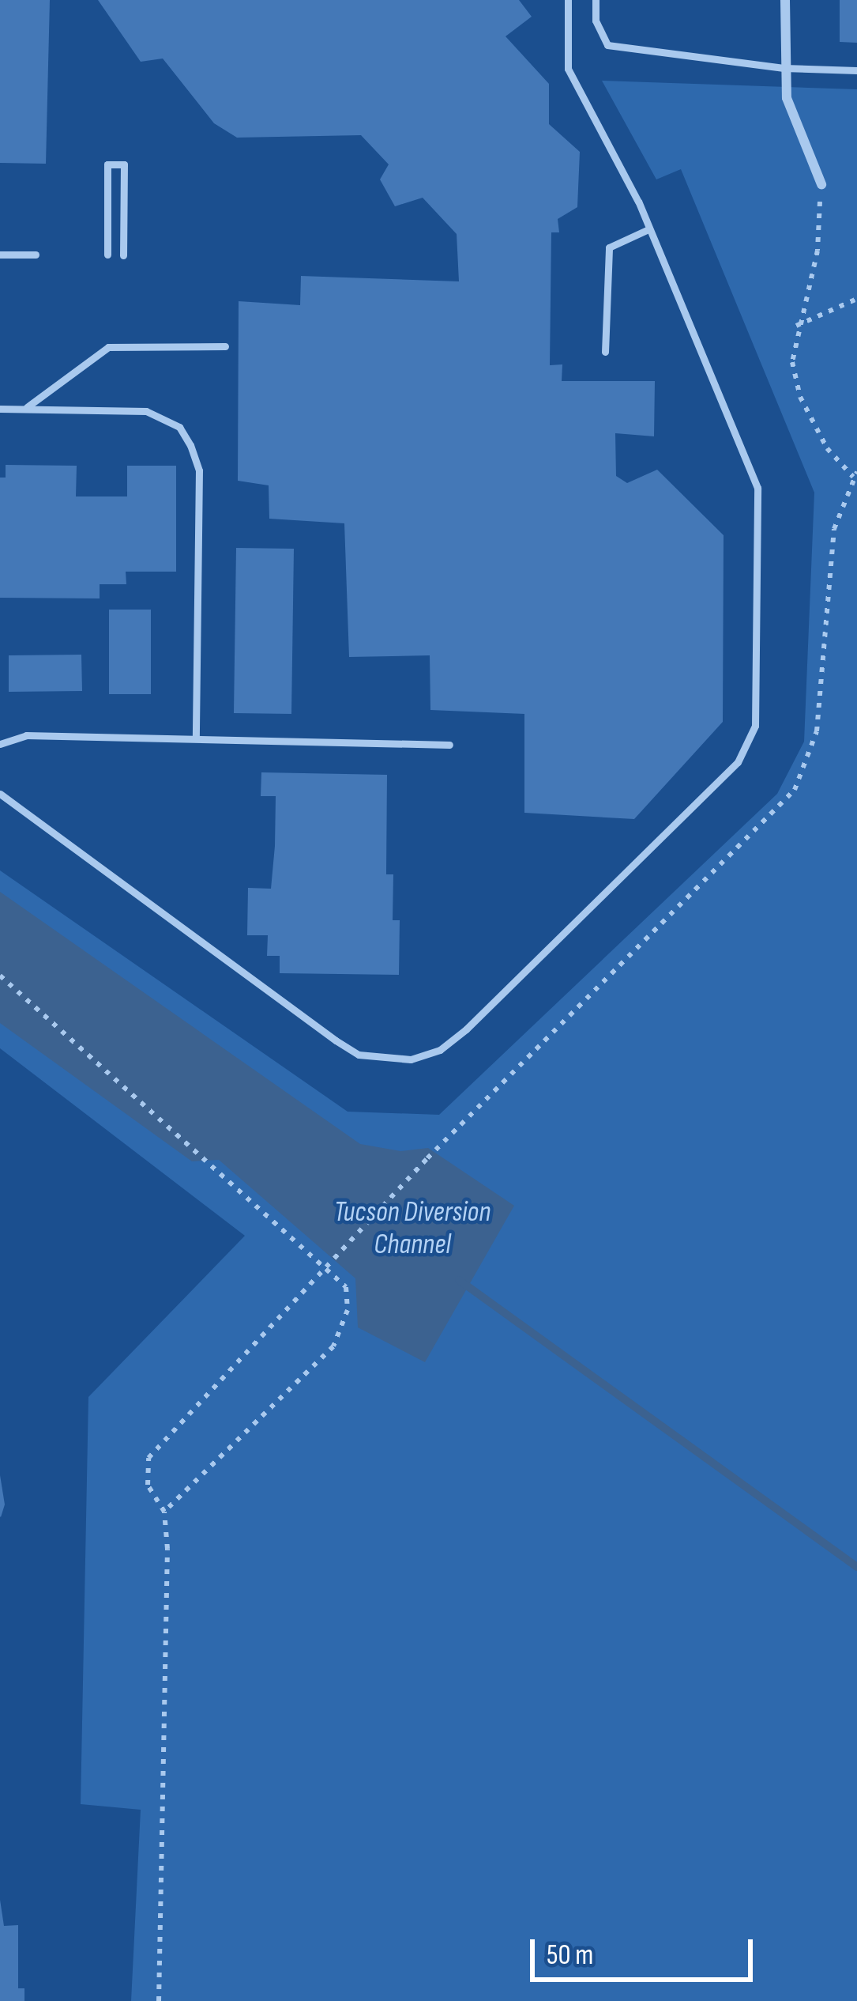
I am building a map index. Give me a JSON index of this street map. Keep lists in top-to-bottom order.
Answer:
{
  "water": ["Tucson Diversion Channel"],
  "scale_bar": "50 m"
}
